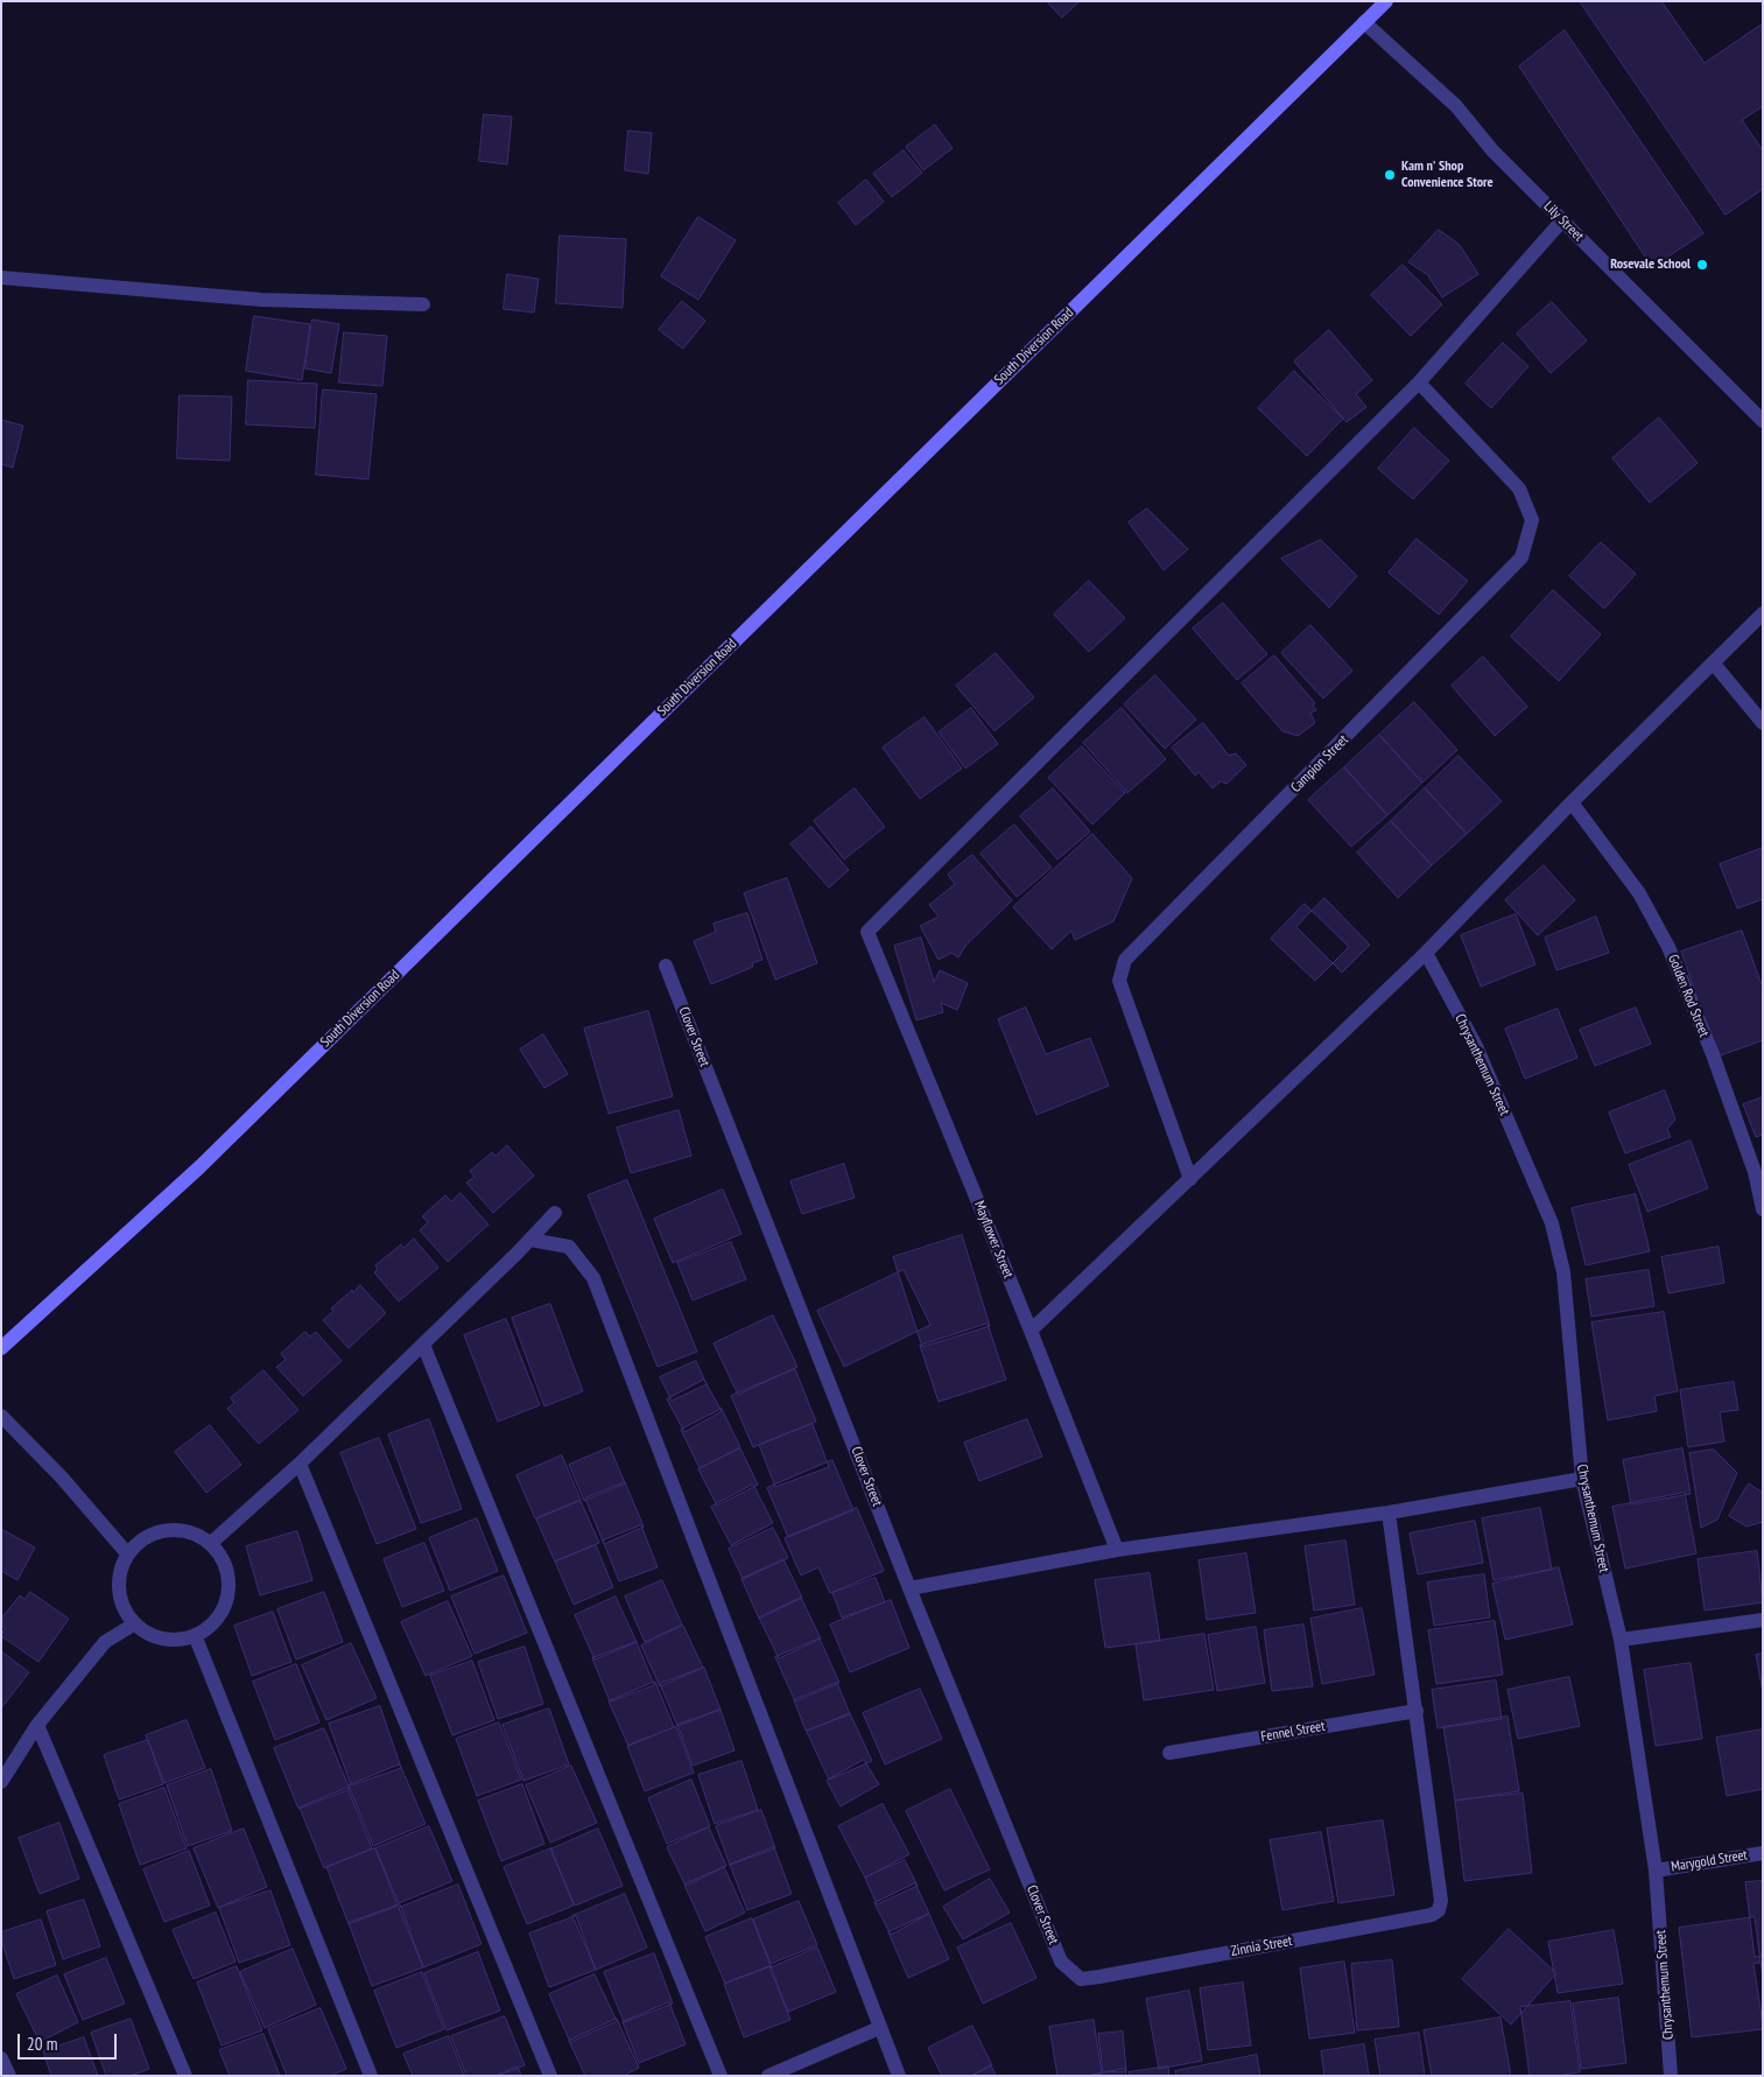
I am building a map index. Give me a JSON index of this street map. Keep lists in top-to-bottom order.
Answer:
{
  "streets": {
    "main road": ["South Diversion Road"],
    "street": [
      "Lily Street",
      "Campion Street",
      "Golden Rod Street",
      "Clover Street",
      "Chrysanthemum Street",
      "Mayflower Street",
      "Fennel Street",
      "Marygold Street",
      "Zinnia Street"
    ]
  },
  "crossings": [
    ["Lily Street", "South Diversion Road"],
    ["Campion Street", "Mayflower Street"],
    ["Clover Street", "Zinnia Street"],
    ["Chrysanthemum Street", "Marygold Street"],
    ["Fennel Street", "Zinnia Street"]
  ],
  "places": ["Kam n' Shop Convenience Store", "Rosevale School"],
  "scale_bar": "20 m"
}
